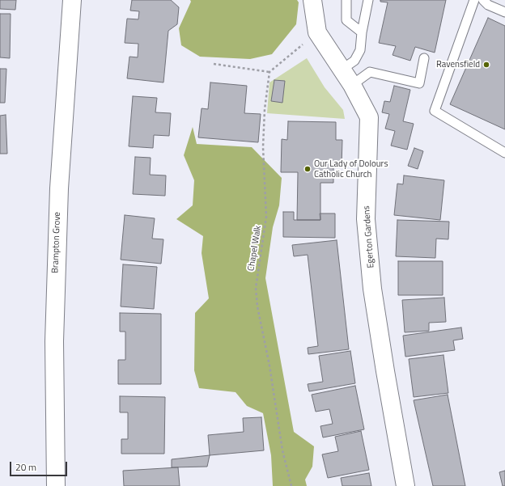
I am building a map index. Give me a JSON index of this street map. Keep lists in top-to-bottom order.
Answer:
{
  "streets": {
    "street": ["Egerton Gardens", "Brampton Grove"],
    "path": ["Chapel Walk"]
  },
  "places": ["Ravensfield", "Our Lady of Dolours Catholic Church"],
  "scale_bar": "20 m"
}
